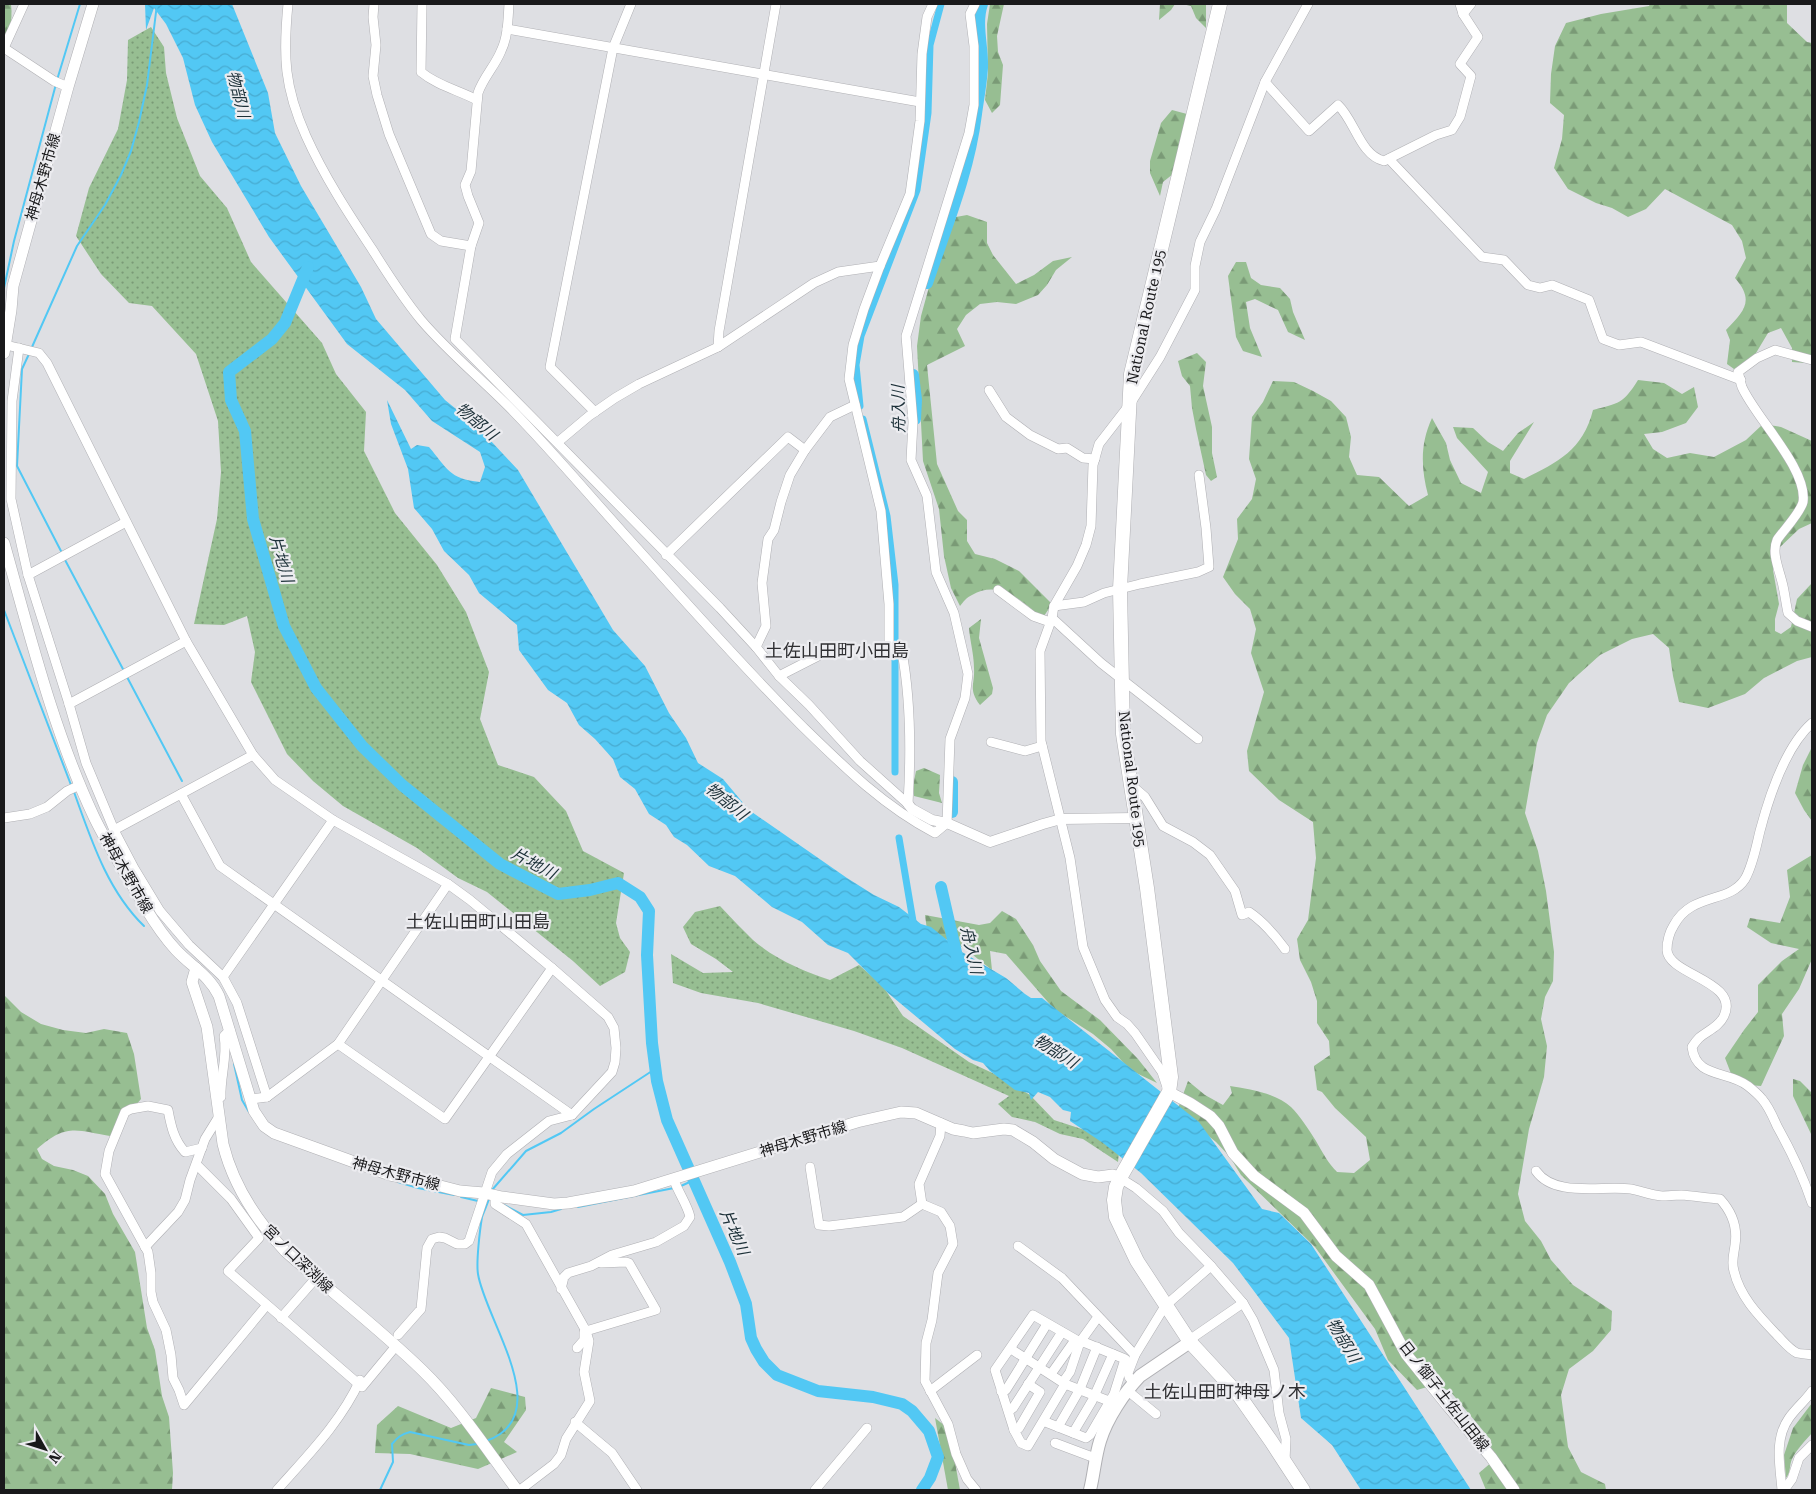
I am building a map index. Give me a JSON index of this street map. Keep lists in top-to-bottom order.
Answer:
{
  "streets": {
    "highway": ["National Route 195"],
    "main road": ["神母木野市線", "宮ノ口深渕線", "日ノ御子土佐山田線"]
  },
  "crossings": [
    ["神母木野市線", "National Route 195"],
    ["神母木野市線", "宮ノ口深渕線"],
    ["National Route 195", "日ノ御子土佐山田線"]
  ],
  "districts": ["土佐山田町小田島", "土佐山田町山田島", "土佐山田町神母ノ木"],
  "water": ["物部川", "舟入川", "片地川"],
  "north": "bottom right"
}
